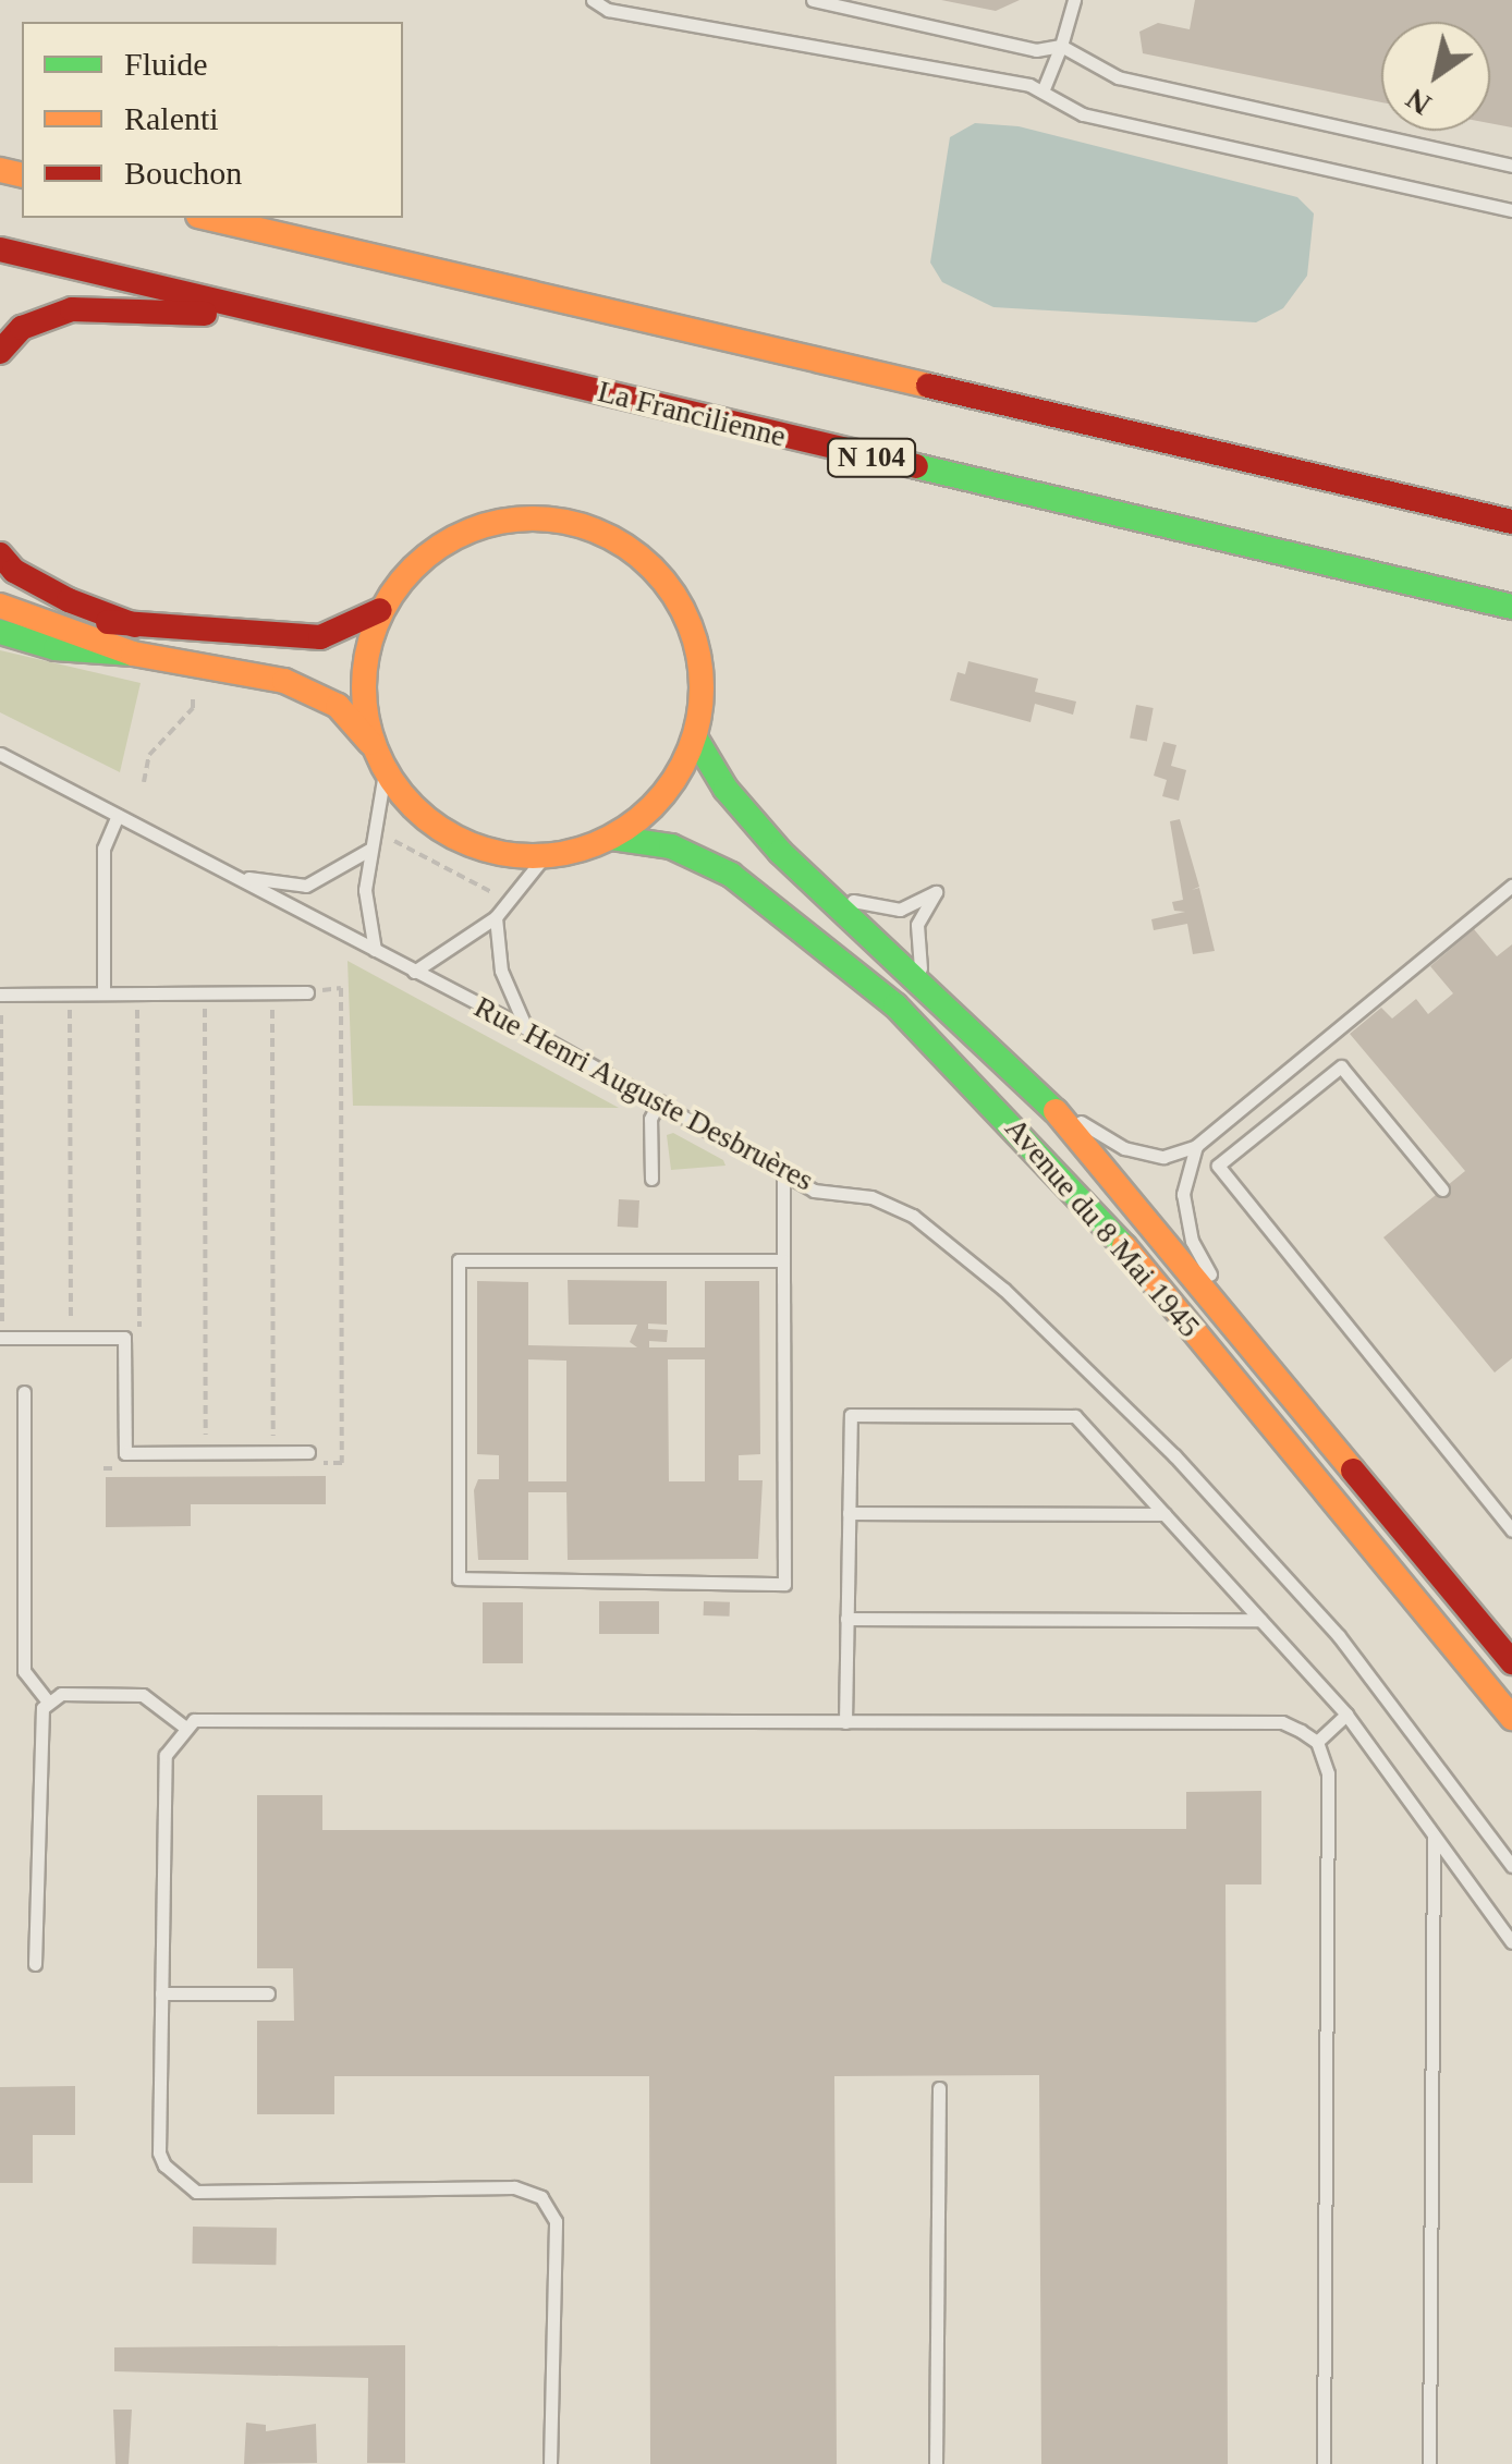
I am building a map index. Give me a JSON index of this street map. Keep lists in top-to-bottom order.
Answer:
{
  "streets": {
    "main road": ["La Francilienne", "N 104", "Avenue du 8 Mai 1945"],
    "lane": ["Rue Henri Auguste Desbruères"]
  },
  "legend": ["Fluide", "Ralenti", "Bouchon"],
  "north": "bottom left"
}
